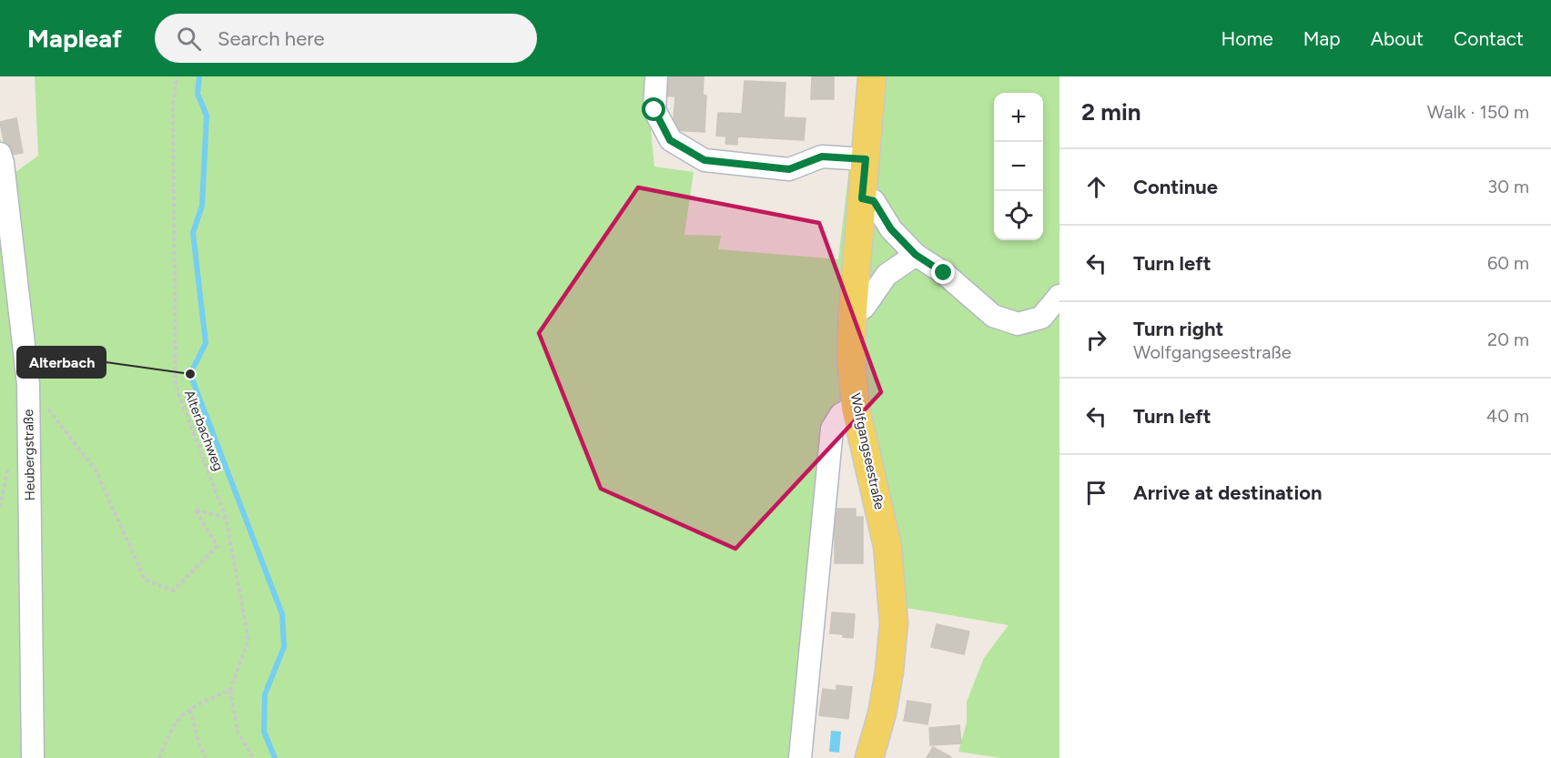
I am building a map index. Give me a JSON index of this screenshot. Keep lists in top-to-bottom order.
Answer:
{
  "streets": {
    "main road": ["Wolfgangseestraße"],
    "street": ["Heubergstraße"],
    "path": ["Alterbachweg"]
  },
  "places": ["Alterbach"],
  "page": {
    "header": "Mapleaf",
    "search": "Search here",
    "nav": [
      "Home",
      "Map",
      "About",
      "Contact"
    ],
    "heading": ["2 min", "Walk · 150 m"],
    "map_buttons": ["+", "−"],
    "list": [
      ["Continue", "30 m"],
      ["Turn left", "60 m"],
      ["Turn right", "Wolfgangseestraße", "20 m"],
      ["Turn left", "40 m"],
      "Arrive at destination"
    ]
  }
}
